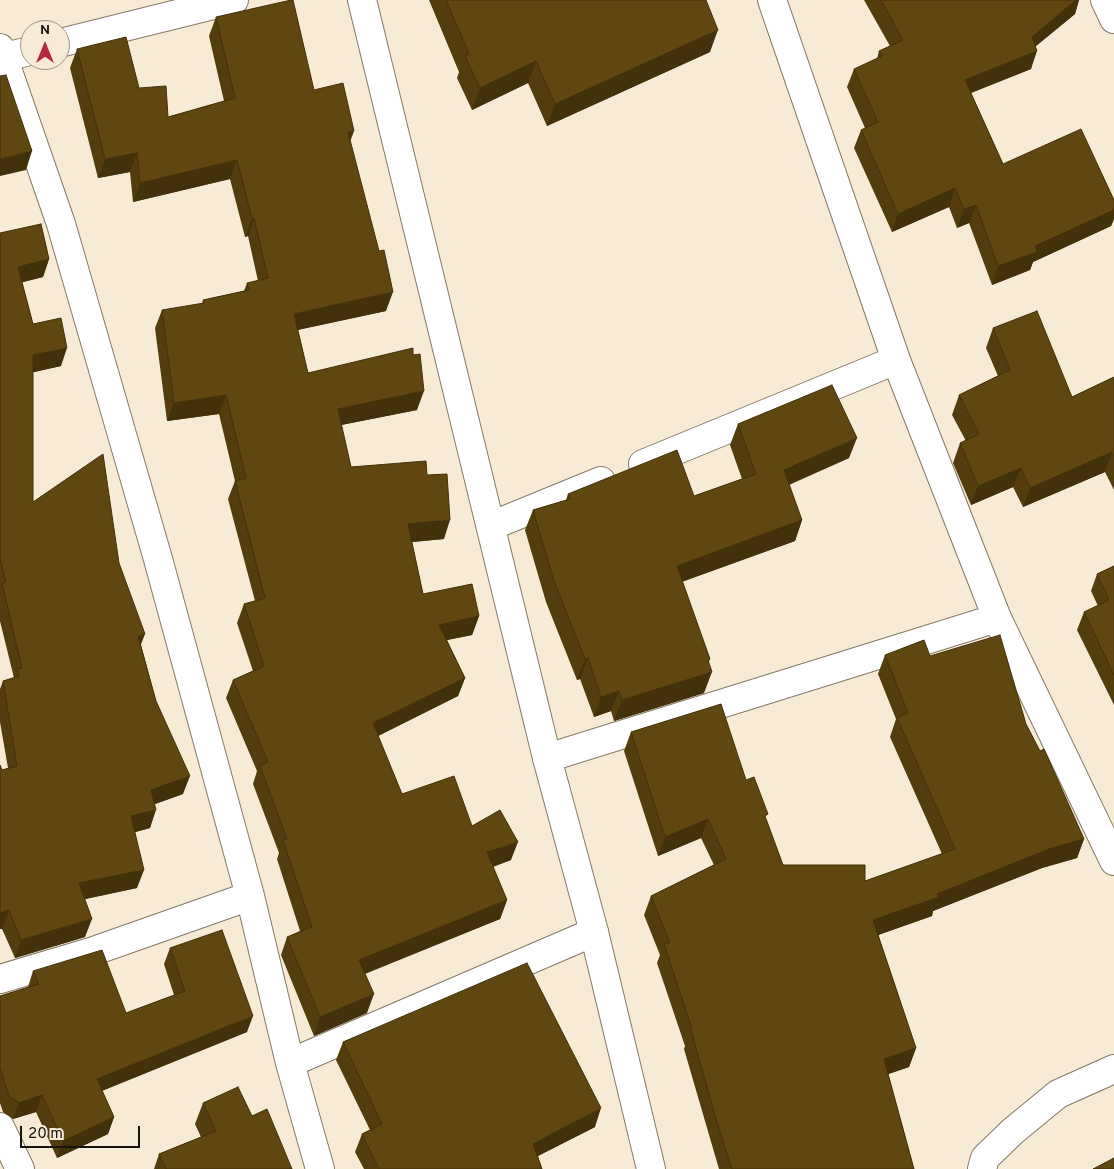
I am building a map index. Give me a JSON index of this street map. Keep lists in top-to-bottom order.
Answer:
{
  "scale_bar": "20 m",
  "north": "top"
}
